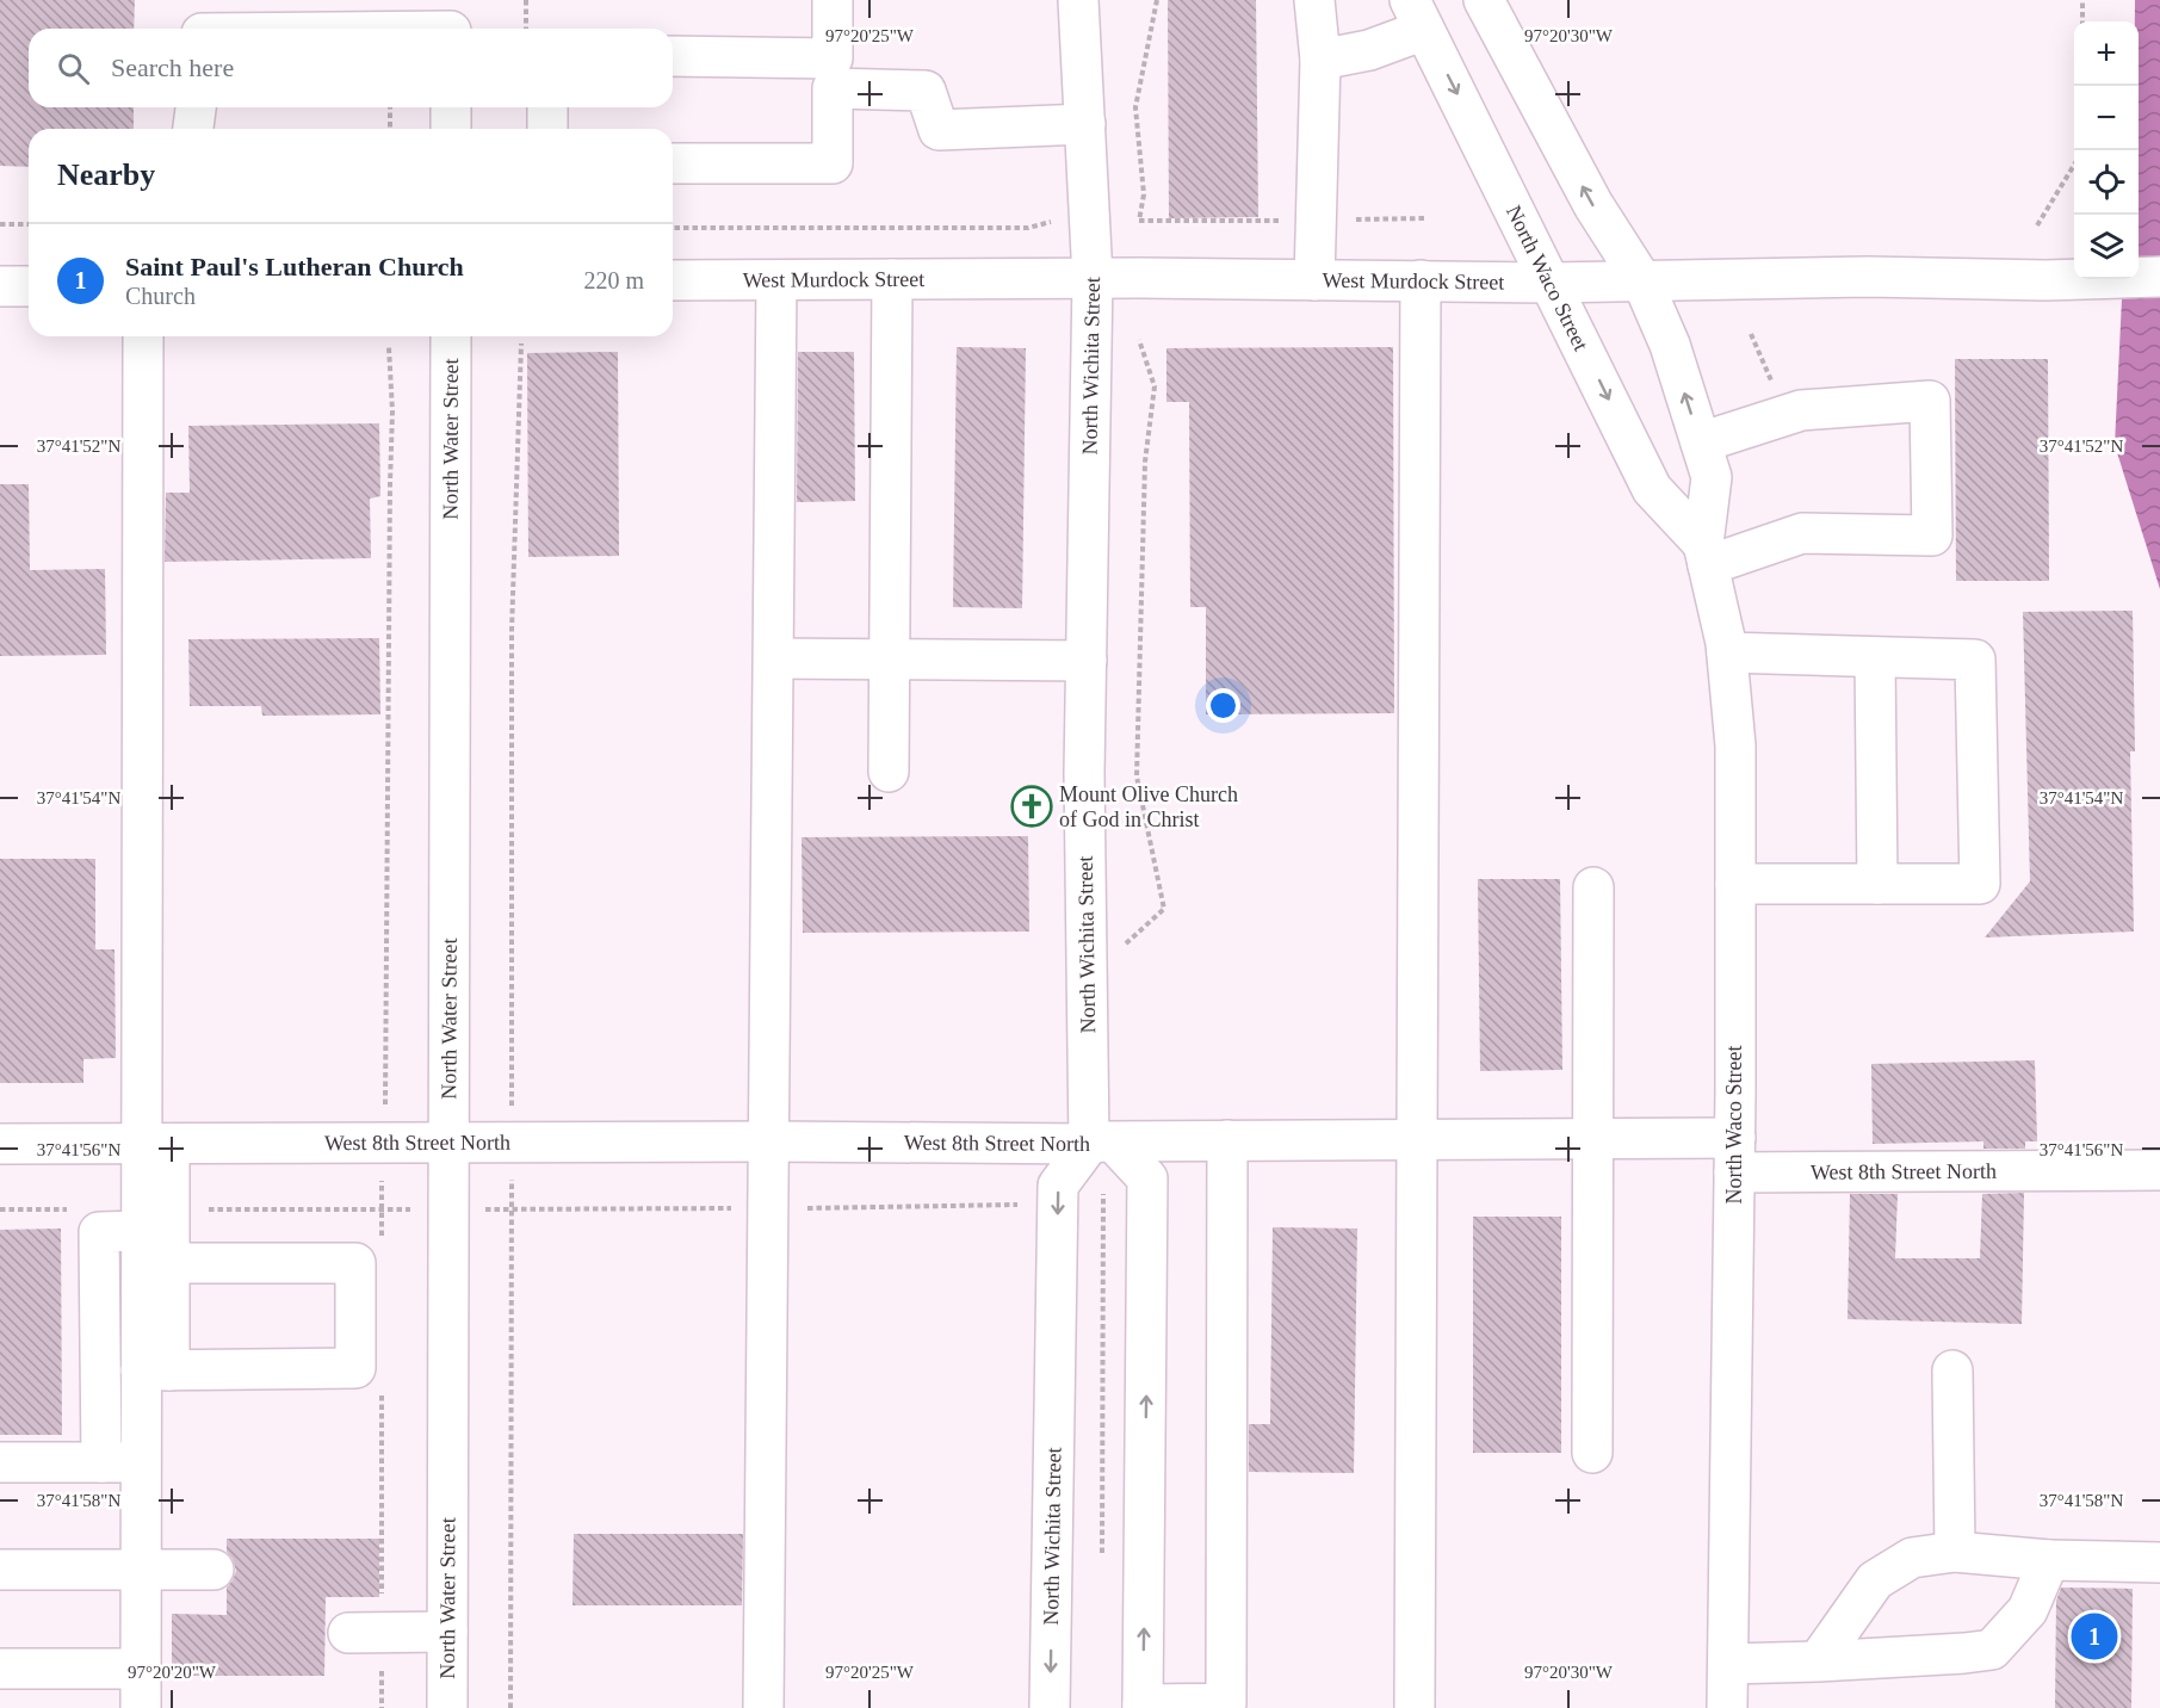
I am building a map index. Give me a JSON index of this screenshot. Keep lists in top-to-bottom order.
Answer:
{
  "streets": {
    "street": [
      "North Waco Street",
      "West Murdock Street",
      "North Wichita Street",
      "North Water Street",
      "West 8th Street North"
    ]
  },
  "crossings": [
    ["North Waco Street", "West Murdock Street"],
    ["North Waco Street", "West 8th Street North"],
    ["West Murdock Street", "North Wichita Street"],
    ["North Wichita Street", "West 8th Street North"],
    ["North Water Street", "West 8th Street North"]
  ],
  "places": {
    "church": ["Mount Olive Church of God in Christ"]
  },
  "page": {
    "map_buttons": ["+", "−"],
    "search": "Search here",
    "heading": "Nearby",
    "list": [
      {
        "mark": "1",
        "name": "Saint Paul's Lutheran Church",
        "note": "Church",
        "value": "220 m"
      }
    ],
    "pins": "1"
  },
  "coordinates": [
    "97°20'25\"W",
    "97°20'30\"W",
    "37°41'52\"N",
    "37°41'54\"N",
    "37°41'56\"N",
    "37°41'58\"N",
    "97°20'20\"W"
  ]
}
